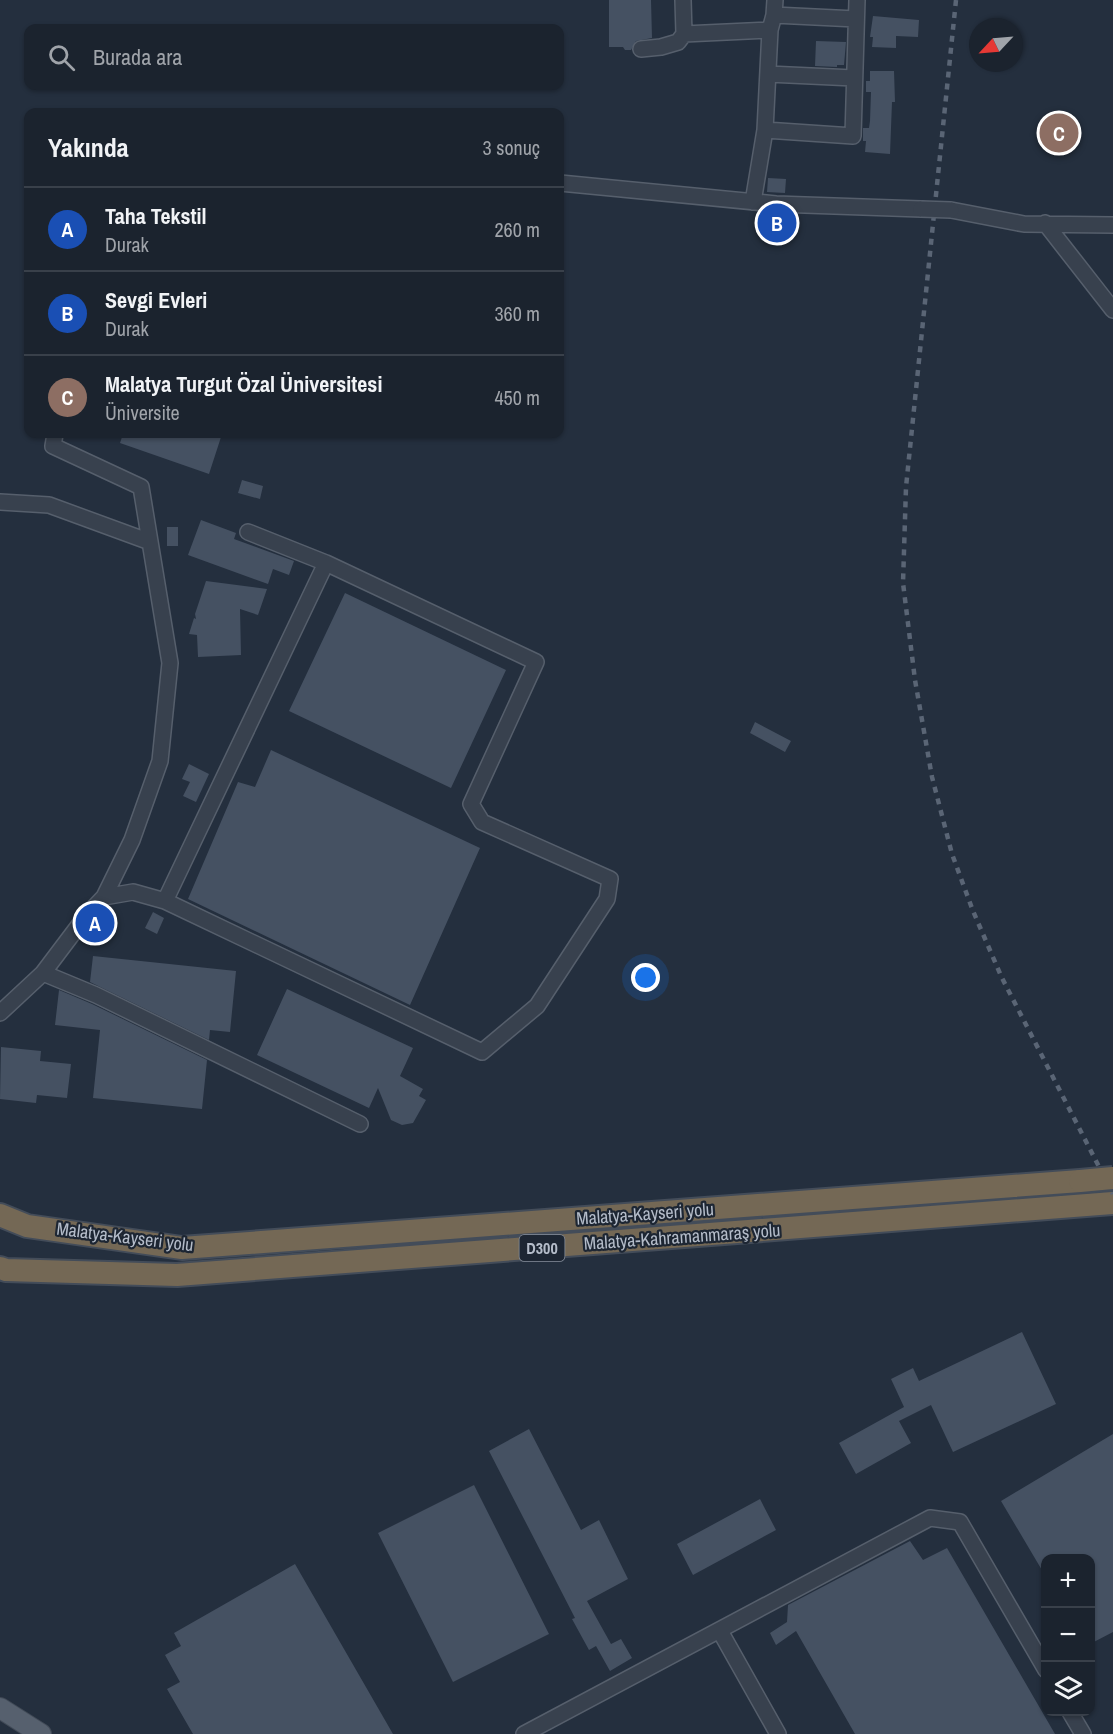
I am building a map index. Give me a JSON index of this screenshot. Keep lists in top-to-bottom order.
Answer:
{
  "streets": {
    "highway": ["Malatya-Kayseri yolu", "Malatya-Kahramanmaraş yolu", "D300"]
  },
  "north": "bottom left",
  "page": {
    "search": "Burada ara",
    "heading": ["Yakında", "3 sonuç"],
    "pins": ["C", "B", "A"],
    "list": [
      {
        "mark": "A",
        "name": "Taha Tekstil",
        "note": "Durak",
        "value": "260 m"
      },
      {
        "mark": "B",
        "name": "Sevgi Evleri",
        "note": "Durak",
        "value": "360 m"
      },
      {
        "mark": "C",
        "name": "Malatya Turgut Özal Üniversitesi",
        "note": "Üniversite",
        "value": "450 m"
      }
    ],
    "map_buttons": ["+", "−"]
  }
}
